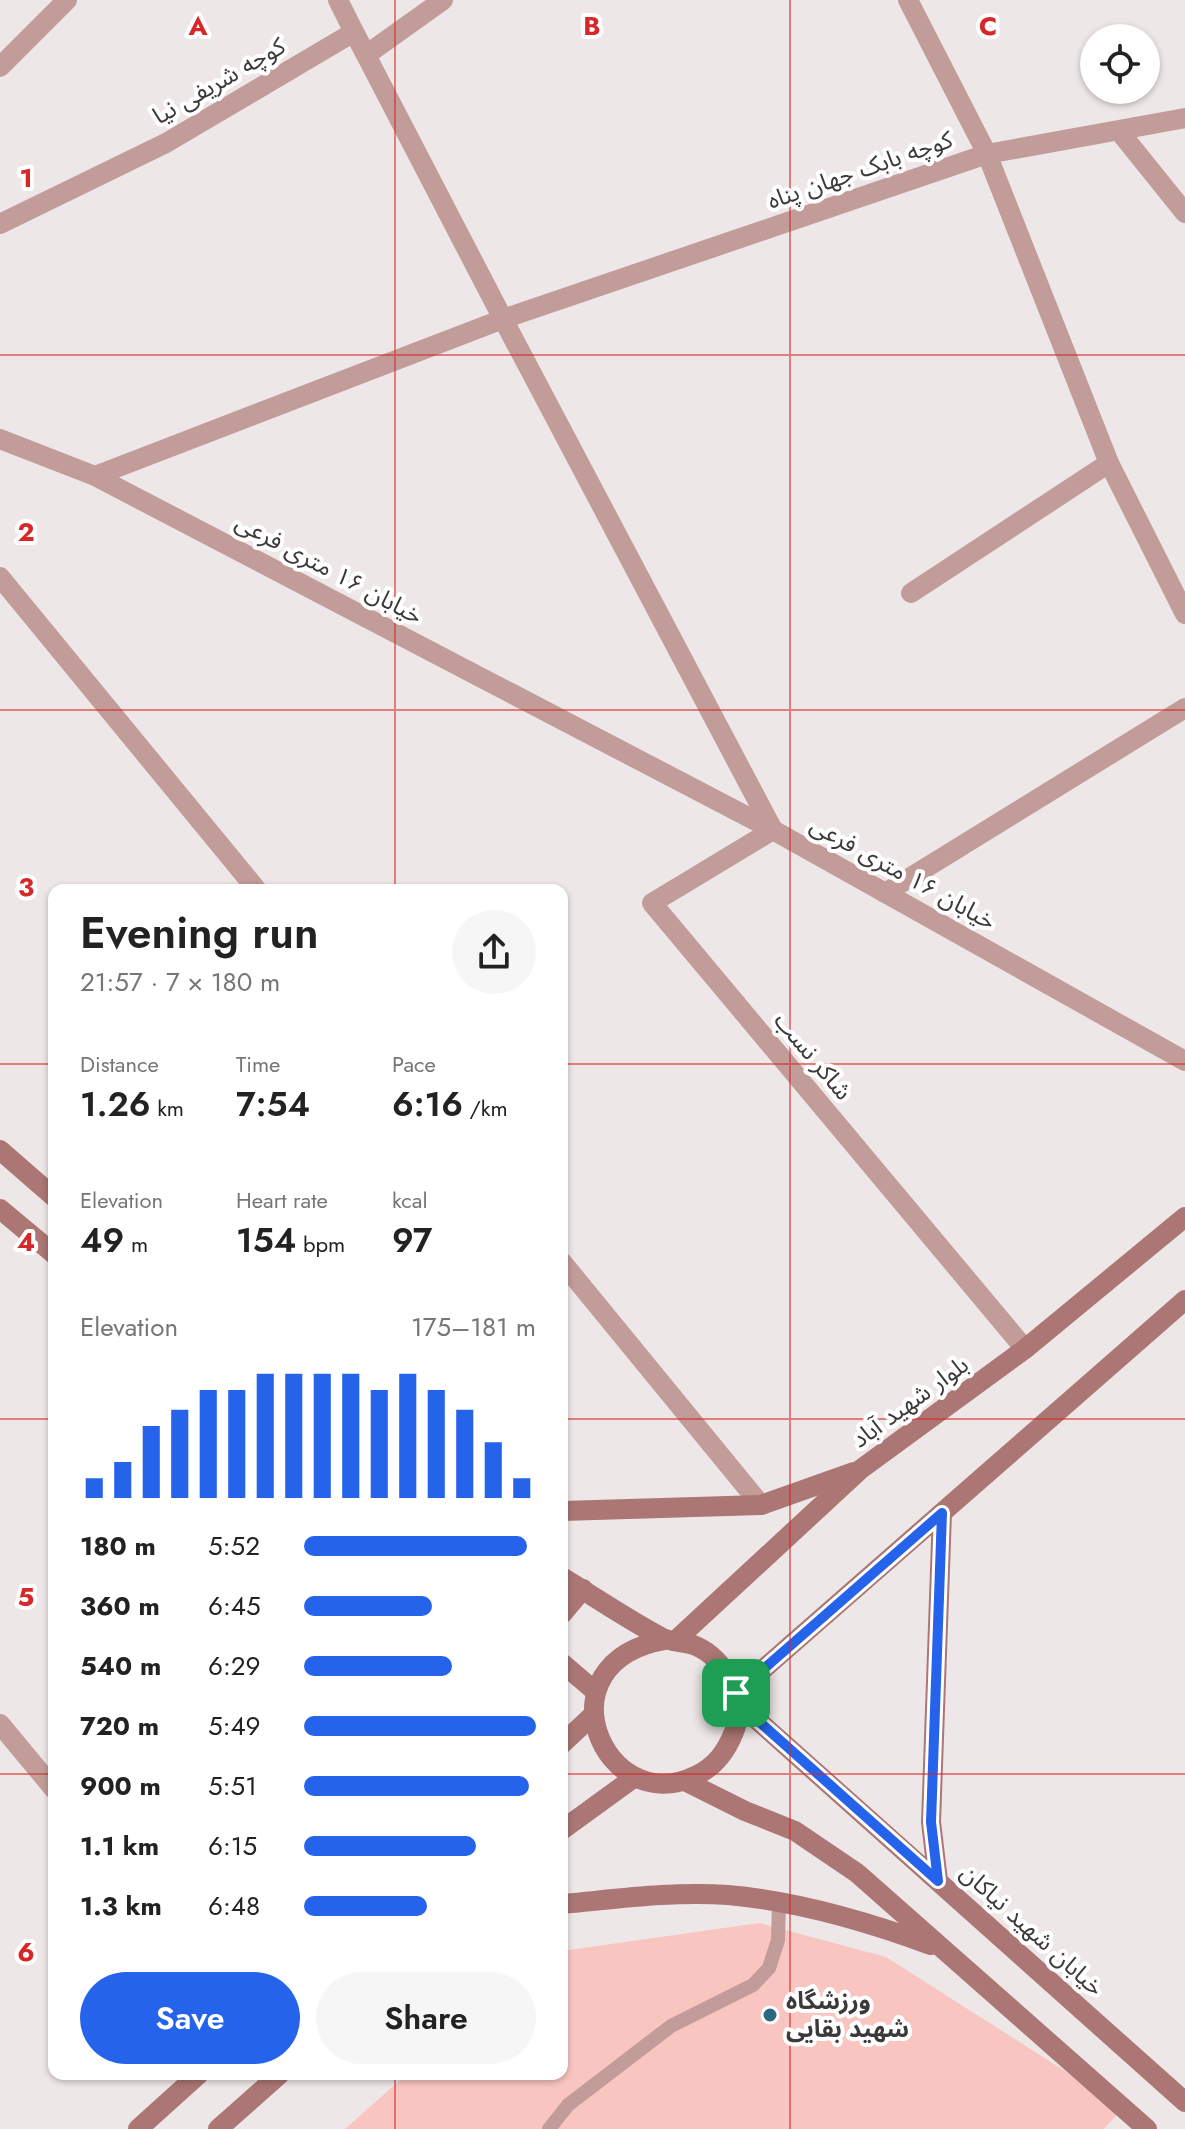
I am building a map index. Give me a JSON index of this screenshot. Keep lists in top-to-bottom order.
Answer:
{
  "streets": {
    "main road": ["بلوار شهید آباد", "خیابان شهید نیاکان"],
    "street": [
      "کوچه شریفی نیا",
      "کوچه بابک جهان پناه",
      "خیابان ۱۶ متری فرعی",
      "شاکر نسب"
    ]
  },
  "crossings": [
    ["خیابان ۱۶ متری فرعی", "شاکر نسب"],
    ["شاکر نسب", "بلوار شهید آباد"],
    ["بلوار شهید آباد", "خیابان شهید نیاکان"]
  ],
  "places": ["ورزشگاه شهید بقایی"],
  "page": {
    "heading": ["Evening run", "21:57 · 7 × 180 m"],
    "stats": [
      ["Distance", "1.26 km"],
      ["Time", "7:54"],
      ["Pace", "6:16 /km"],
      ["Elevation", "49 m"],
      ["Heart rate", "154 bpm"],
      ["kcal", "97"]
    ],
    "chart": ["Elevation", "175–181 m"],
    "list": [
      {
        "name": "180 m",
        "note": "5:52"
      },
      {
        "name": "360 m",
        "note": "6:45"
      },
      {
        "name": "540 m",
        "note": "6:29"
      },
      {
        "name": "720 m",
        "note": "5:49"
      },
      {
        "name": "900 m",
        "note": "5:51"
      },
      {
        "name": "1.1 km",
        "note": "6:15"
      },
      {
        "name": "1.3 km",
        "note": "6:48"
      }
    ],
    "buttons": ["Save", "Share"]
  },
  "grid": {
    "columns": ["A", "B", "C"],
    "rows": [
      "1",
      "2",
      "3",
      "4",
      "5",
      "6"
    ]
  }
}
